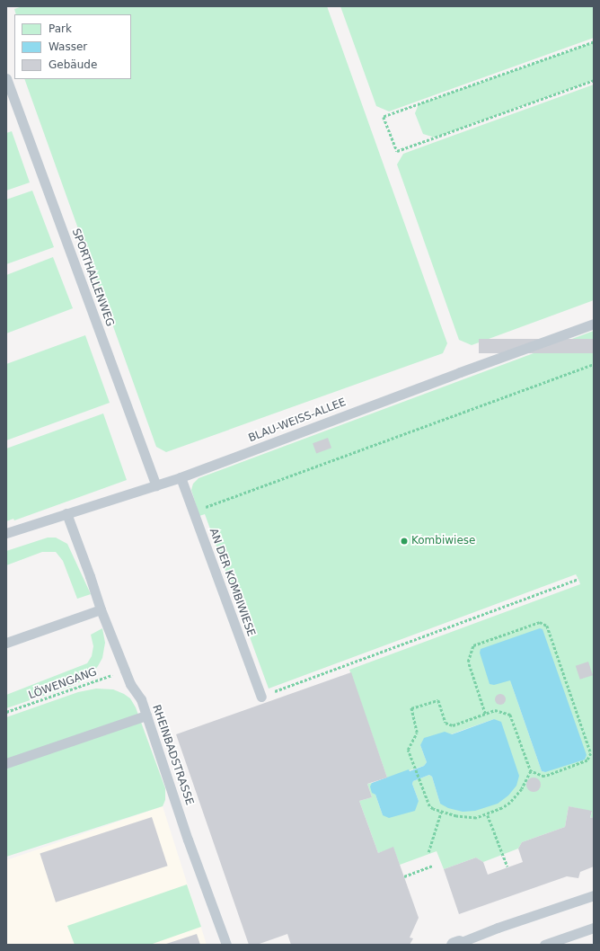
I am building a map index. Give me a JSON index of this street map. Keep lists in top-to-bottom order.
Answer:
{
  "streets": {
    "lane": [
      "SPORTHALLENWEG",
      "BLAU-WEISS-ALLEE",
      "AN DER KOMBIWIESE",
      "RHEINBADSTRASSE"
    ],
    "path": ["LÖWENGANG"]
  },
  "crossings": [
    ["SPORTHALLENWEG", "BLAU-WEISS-ALLEE"],
    ["BLAU-WEISS-ALLEE", "AN DER KOMBIWIESE"],
    ["BLAU-WEISS-ALLEE", "RHEINBADSTRASSE"],
    ["LÖWENGANG", "RHEINBADSTRASSE"]
  ],
  "places": ["Kombiwiese"],
  "legend": ["Park", "Wasser", "Gebäude"]
}
